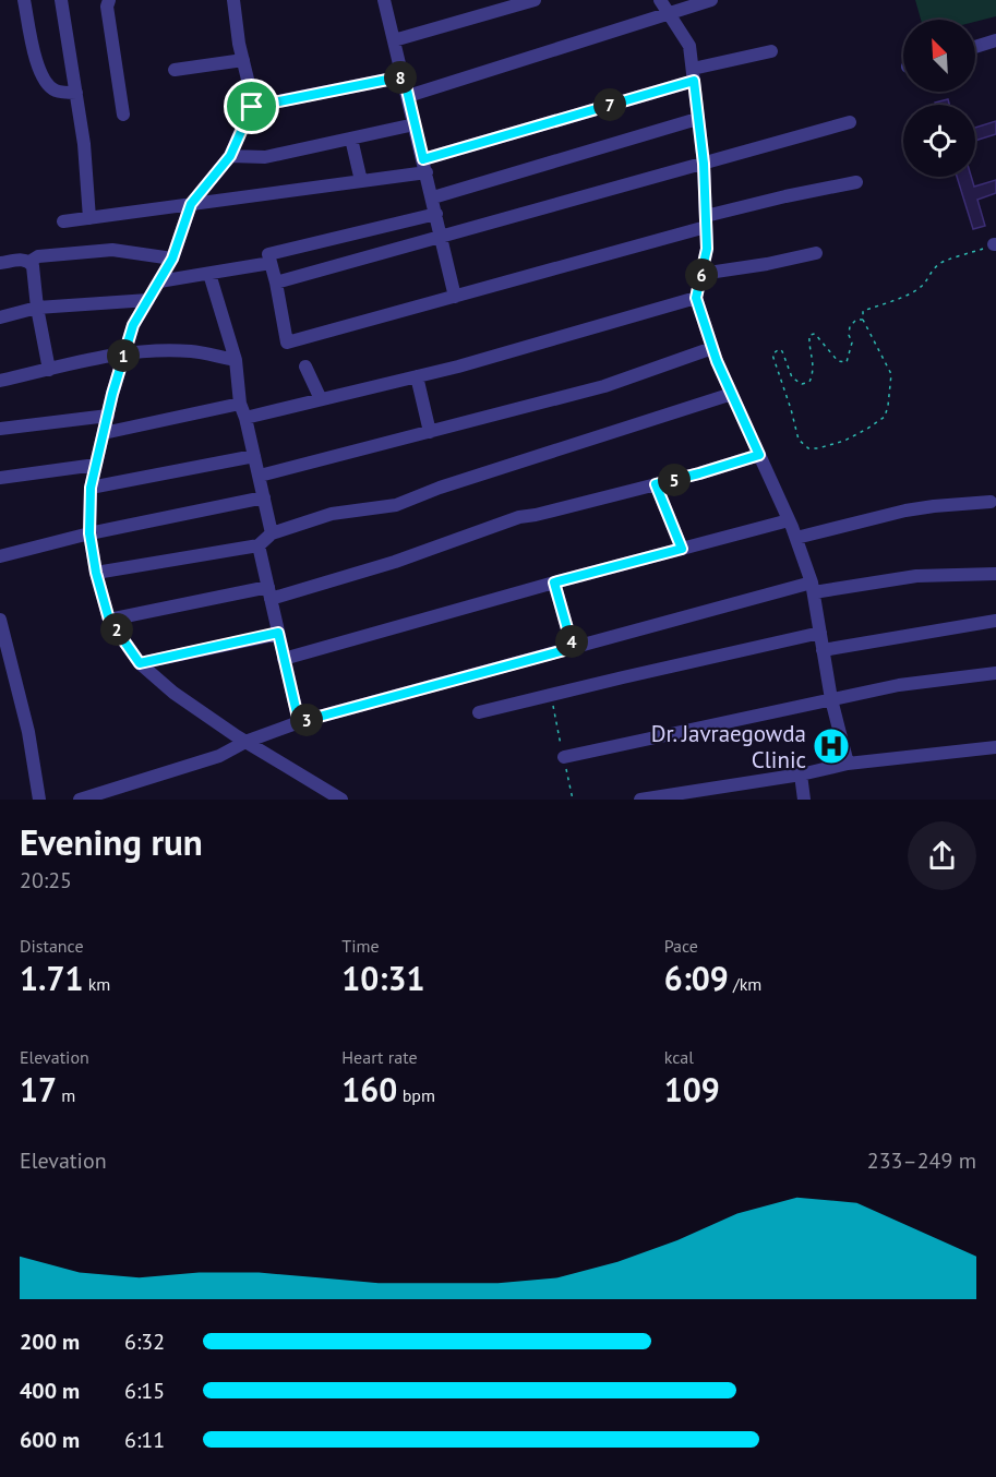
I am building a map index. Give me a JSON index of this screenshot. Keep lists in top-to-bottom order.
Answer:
{
  "places": {
    "hospital": ["Dr. Javraegowda Clinic"]
  },
  "north": "top left",
  "page": {
    "pins": [
      "8",
      "7",
      "6",
      "1",
      "5",
      "2",
      "4",
      "3"
    ],
    "heading": ["Evening run", "20:25"],
    "stats": [
      ["Distance", "1.71 km"],
      ["Time", "10:31"],
      ["Pace", "6:09 /km"],
      ["Elevation", "17 m"],
      ["Heart rate", "160 bpm"],
      ["kcal", "109"]
    ],
    "chart": ["Elevation", "233–249 m"],
    "list": [
      {
        "name": "200 m",
        "note": "6:32"
      },
      {
        "name": "400 m",
        "note": "6:15"
      },
      {
        "name": "600 m",
        "note": "6:11"
      }
    ]
  }
}
